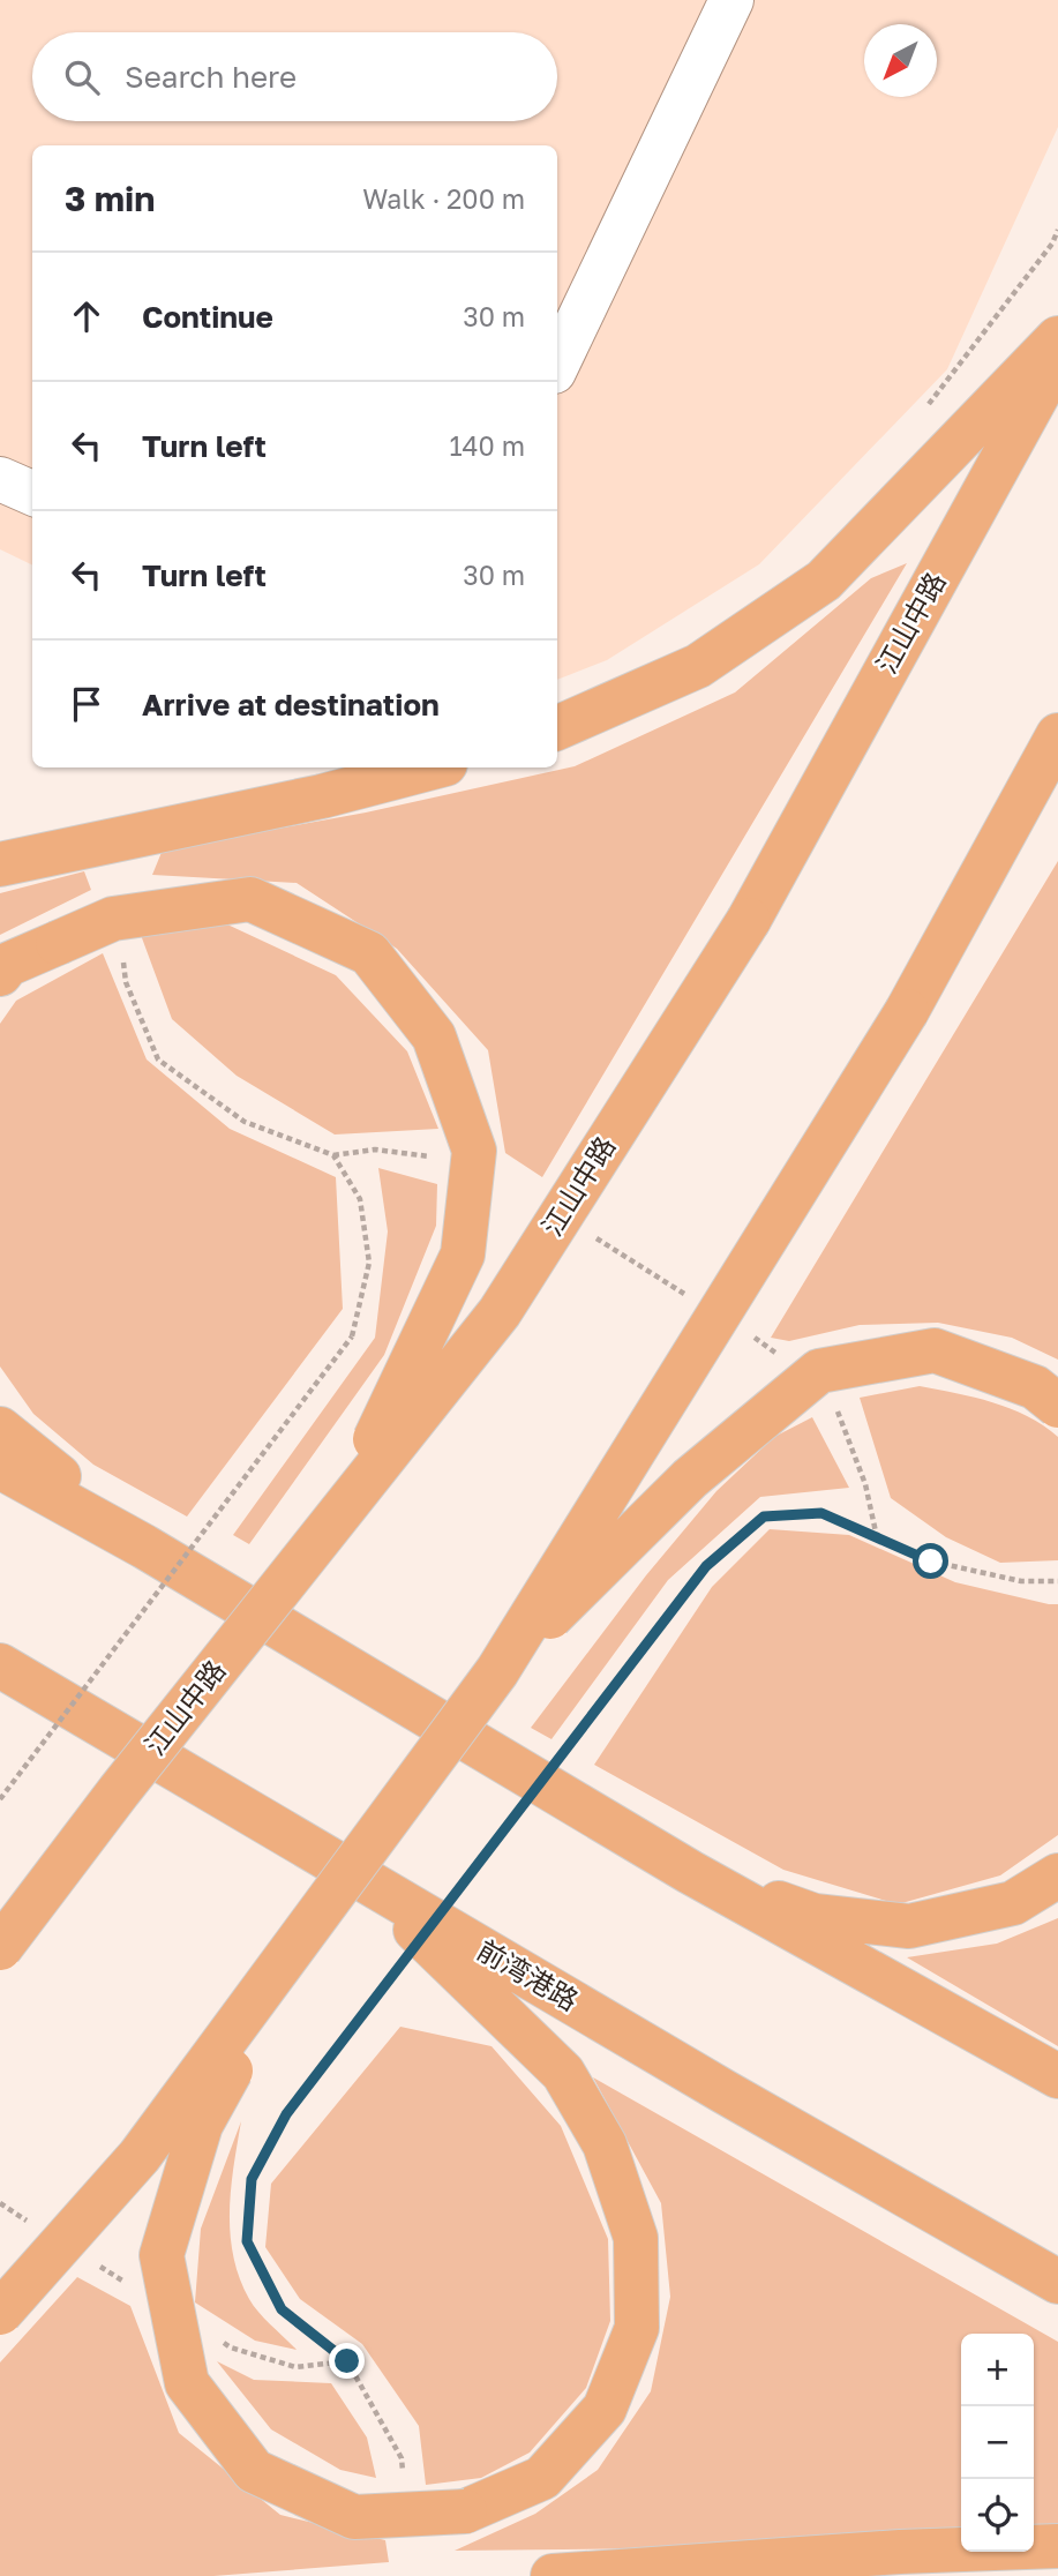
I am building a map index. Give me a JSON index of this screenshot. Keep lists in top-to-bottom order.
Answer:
{
  "streets": {
    "main road": ["江山中路", "前湾港路"]
  },
  "north": "bottom left",
  "page": {
    "search": "Search here",
    "heading": ["3 min", "Walk · 200 m"],
    "list": [
      ["Continue", "30 m"],
      ["Turn left", "140 m"],
      ["Turn left", "30 m"],
      "Arrive at destination"
    ],
    "map_buttons": ["+", "−"]
  }
}
